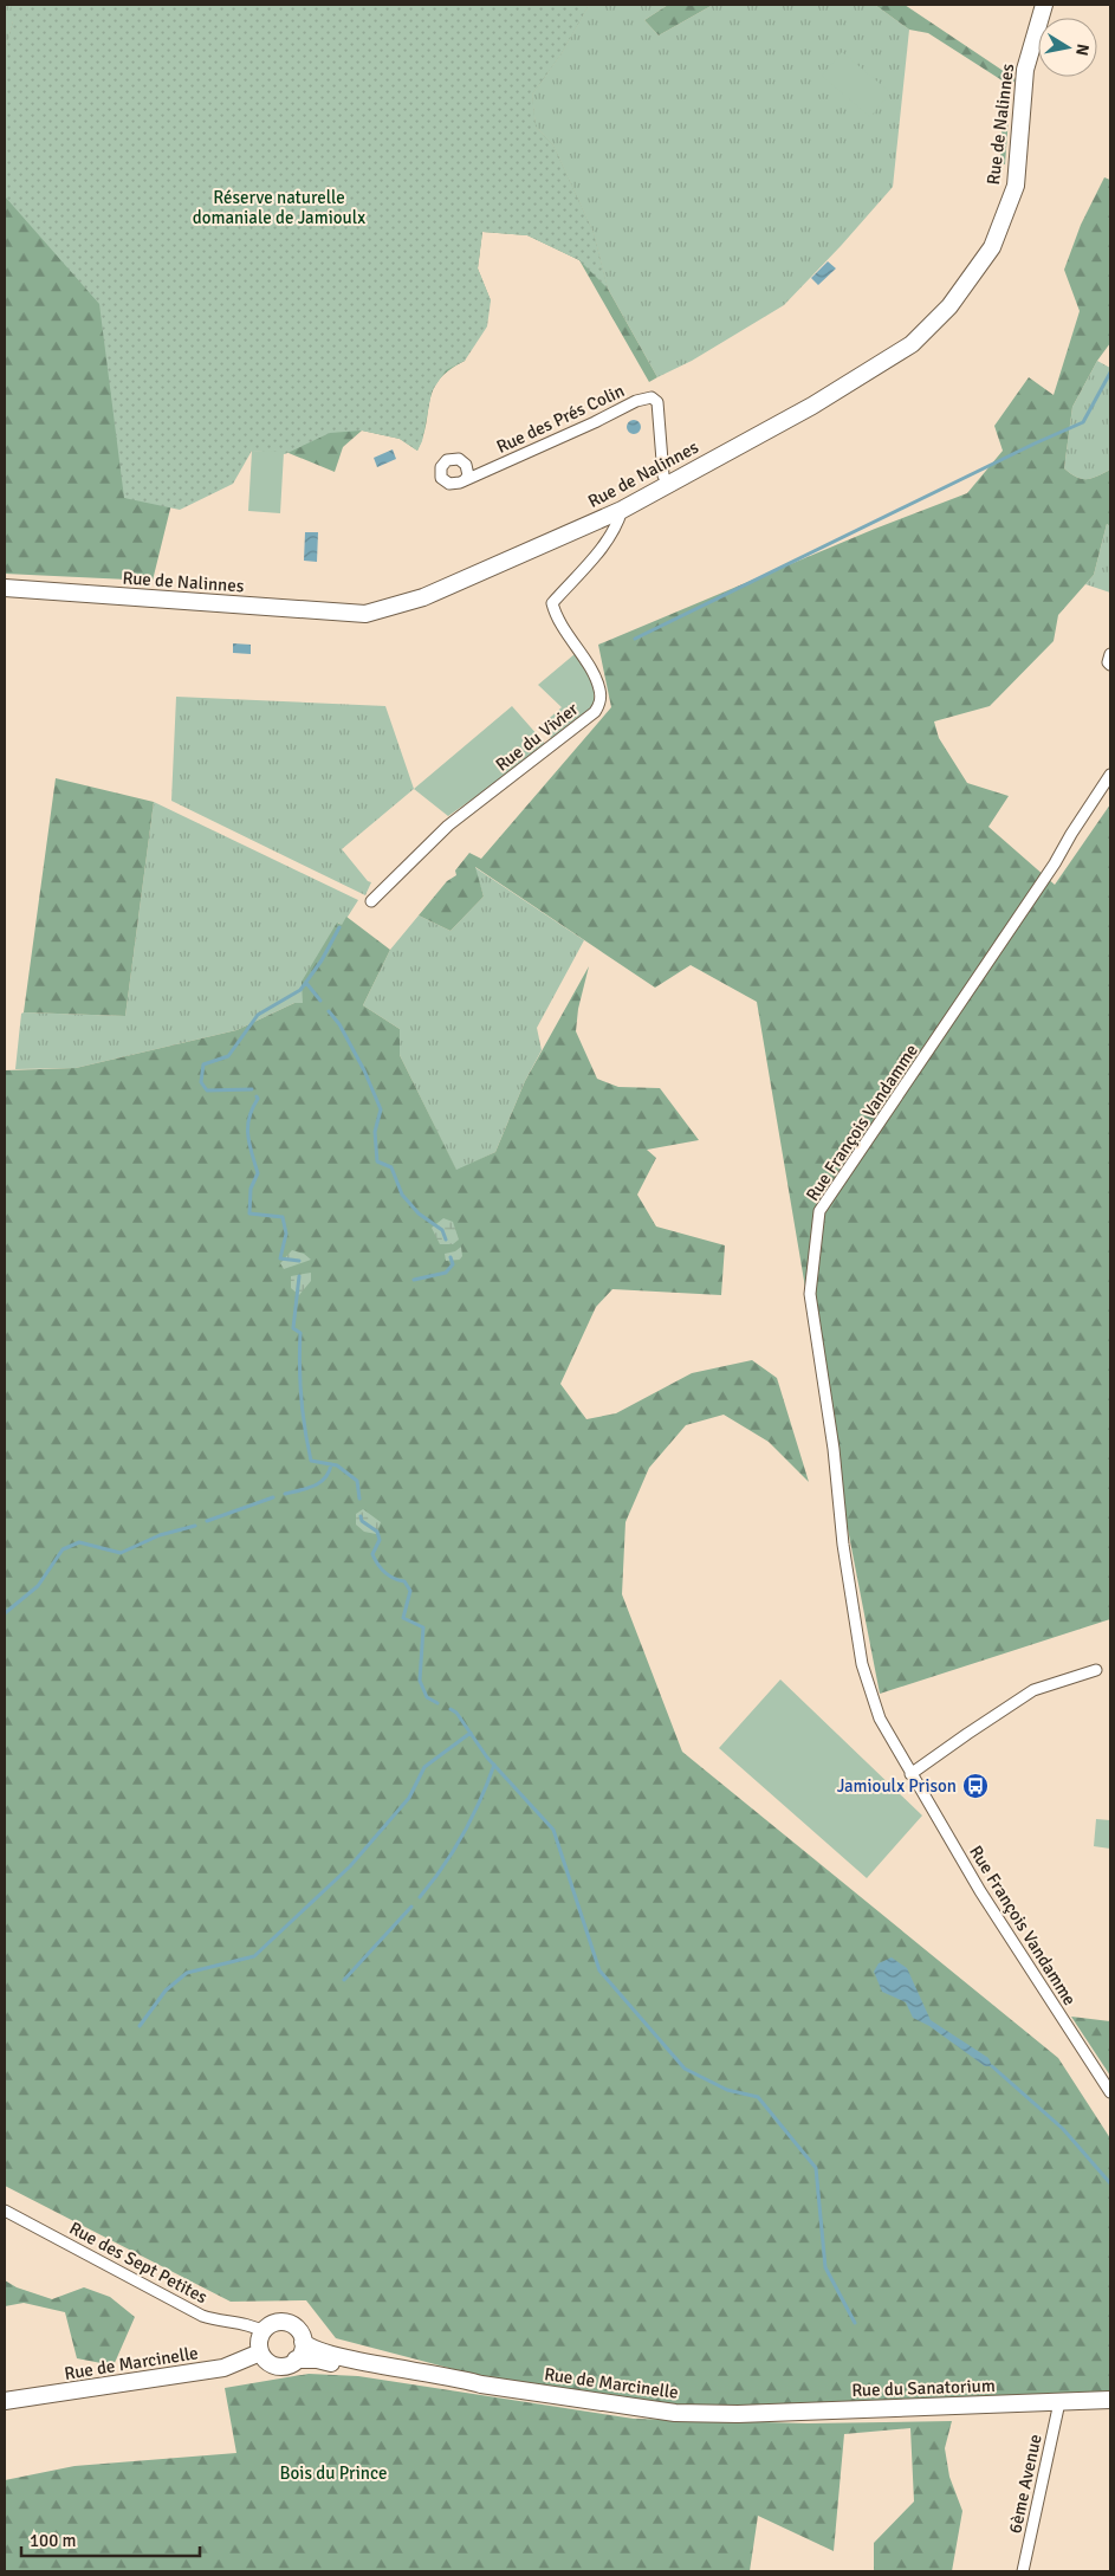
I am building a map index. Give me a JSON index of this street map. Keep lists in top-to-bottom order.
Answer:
{
  "streets": {
    "street": [
      "Rue de Nalinnes",
      "Rue des Prés Colin",
      "Rue du Vivier",
      "Rue François Vandamme",
      "Rue des Sept Petites",
      "Rue de Marcinelle",
      "Rue du Sanatorium",
      "6ème Avenue"
    ]
  },
  "crossings": [
    ["Rue de Nalinnes", "Rue des Prés Colin"],
    ["Rue de Nalinnes", "Rue du Vivier"],
    ["Rue des Sept Petites", "Rue de Marcinelle"],
    ["Rue de Marcinelle", "Rue du Sanatorium"],
    ["Rue du Sanatorium", "6ème Avenue"]
  ],
  "parks": ["Réserve naturelle domaniale de Jamioulx", "Bois du Prince"],
  "places": {
    "bus stop": ["Jamioulx Prison"]
  },
  "scale_bar": "100 m",
  "north": "right"
}
